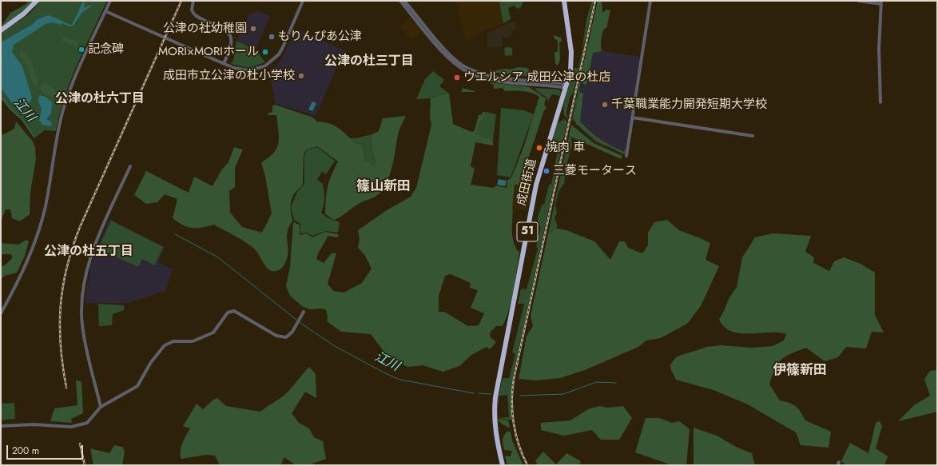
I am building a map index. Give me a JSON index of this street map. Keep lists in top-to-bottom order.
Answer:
{
  "streets": {
    "highway": ["成田街道", "51"]
  },
  "districts": [
    "公津の杜三丁目",
    "公津の杜六丁目",
    "篠山新田",
    "公津の杜五丁目",
    "伊篠新田"
  ],
  "water": ["江川"],
  "places": [
    "公津の社幼稚園",
    "もりんぴあ公津",
    "記念碑",
    "MORI×MORIホール",
    "成田市立公津の杜小学校",
    "ウエルシア 成田公津の杜店",
    "千葉職業能力開発短期大学校",
    "焼肉 車",
    "三菱モータース"
  ],
  "scale_bar": "200 m"
}
